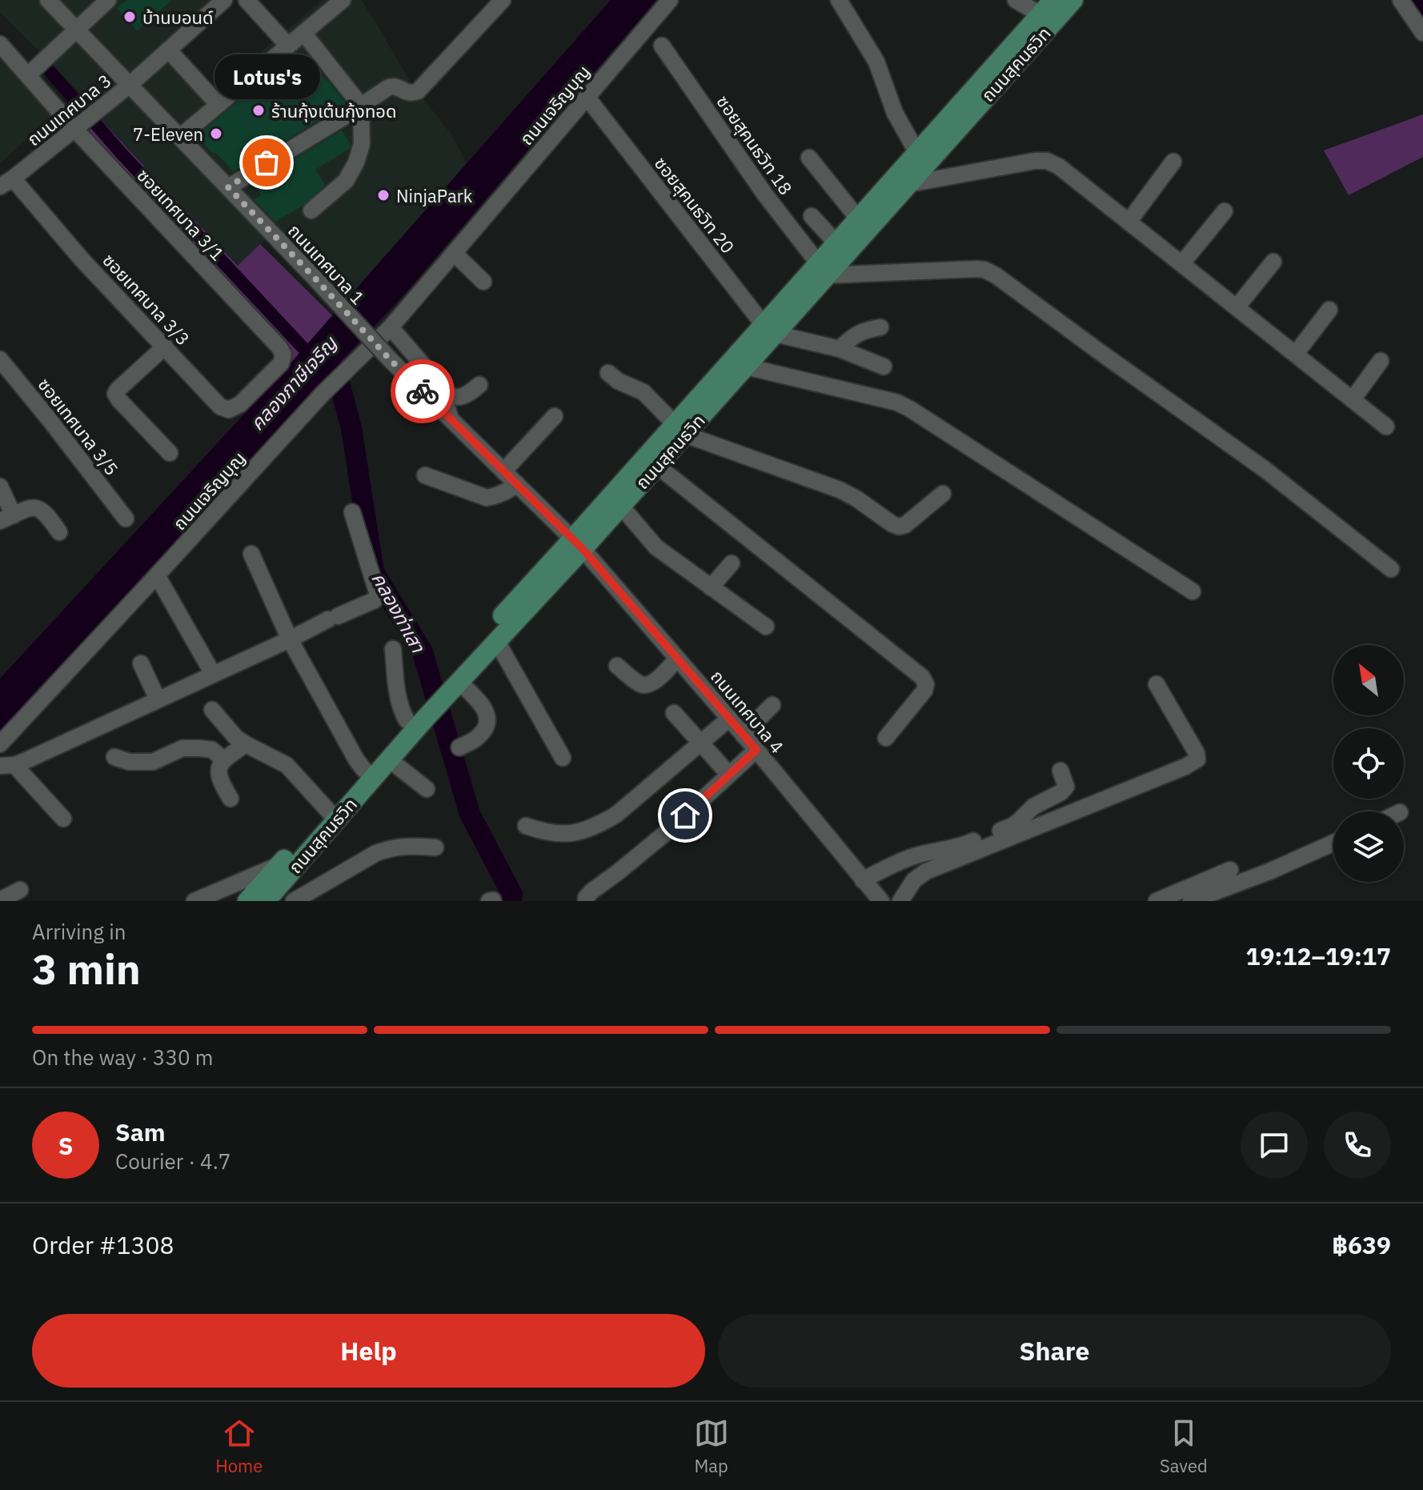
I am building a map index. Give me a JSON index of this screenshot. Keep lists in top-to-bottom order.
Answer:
{
  "streets": {
    "main road": ["ถนนสุคนธวิท"],
    "street": [
      "ถนนเจริญบุญ",
      "ถนนเทศบาล 3",
      "ซอยสุคนธวิท 18",
      "ซอยสุคนธวิท 20",
      "ซอยเทศบาล 3/1",
      "ถนนเทศบาล 1",
      "ซอยเทศบาล 3/3",
      "ซอยเทศบาล 3/5",
      "ถนนเทศบาล 4"
    ]
  },
  "crossings": [
    ["ถนนสุคนธวิท", "ซอยสุคนธวิท 18"],
    ["ถนนสุคนธวิท", "ซอยสุคนธวิท 20"],
    ["ถนนสุคนธวิท", "ถนนเทศบาล 1"],
    ["ถนนสุคนธวิท", "ถนนเทศบาล 4"],
    ["ถนนเจริญบุญ", "ซอยสุคนธวิท 20"],
    ["ถนนเทศบาล 3", "ซอยเทศบาล 3/1"],
    ["ถนนเทศบาล 3", "ถนนเทศบาล 1"],
    ["ถนนเทศบาล 3", "ซอยเทศบาล 3/3"],
    ["ซอยเทศบาล 3/1", "ซอยเทศบาล 3/3"],
    ["ถนนเทศบาล 1", "ถนนเทศบาล 4"]
  ],
  "water": ["คลองภาษีเจริญ", "คลองท่าเสา"],
  "places": [
    "บ้านบอนด์",
    "ร้านกุ้งเต้นกุ้งทอด",
    "7-Eleven",
    "Lotus's",
    "NinjaPark"
  ],
  "north": "top left",
  "page": {
    "bubble": "Lotus's",
    "heading": ["3 min", "Arriving in", "19:12–19:17"],
    "panel": [
      "Sam",
      "Courier · 4.7",
      "Order #1308",
      "฿639"
    ],
    "bar": "On the way · 330 m",
    "round": "S",
    "buttons": ["Help", "Share"],
    "tabs": ["Home", "Map", "Saved"]
  }
}
